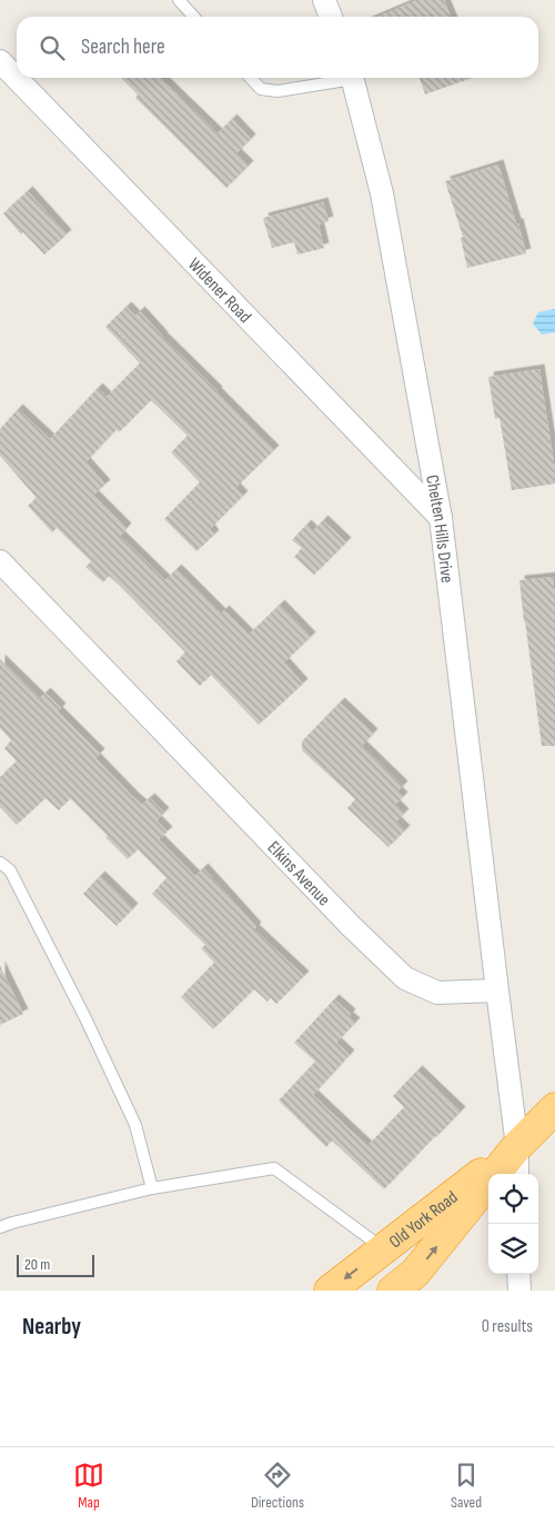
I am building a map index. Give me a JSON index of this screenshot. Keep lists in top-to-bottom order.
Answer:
{
  "streets": {
    "highway": ["Old York Road"],
    "street": ["Widener Road", "Chelten Hills Drive", "Elkins Avenue"]
  },
  "crossings": [
    ["Widener Road", "Chelten Hills Drive"],
    ["Chelten Hills Drive", "Elkins Avenue"]
  ],
  "scale_bar": "20 m",
  "page": {
    "search": "Search here",
    "scale": "20 m",
    "heading": ["Nearby", "0 results"],
    "nav": ["Map", "Directions", "Saved"]
  }
}
